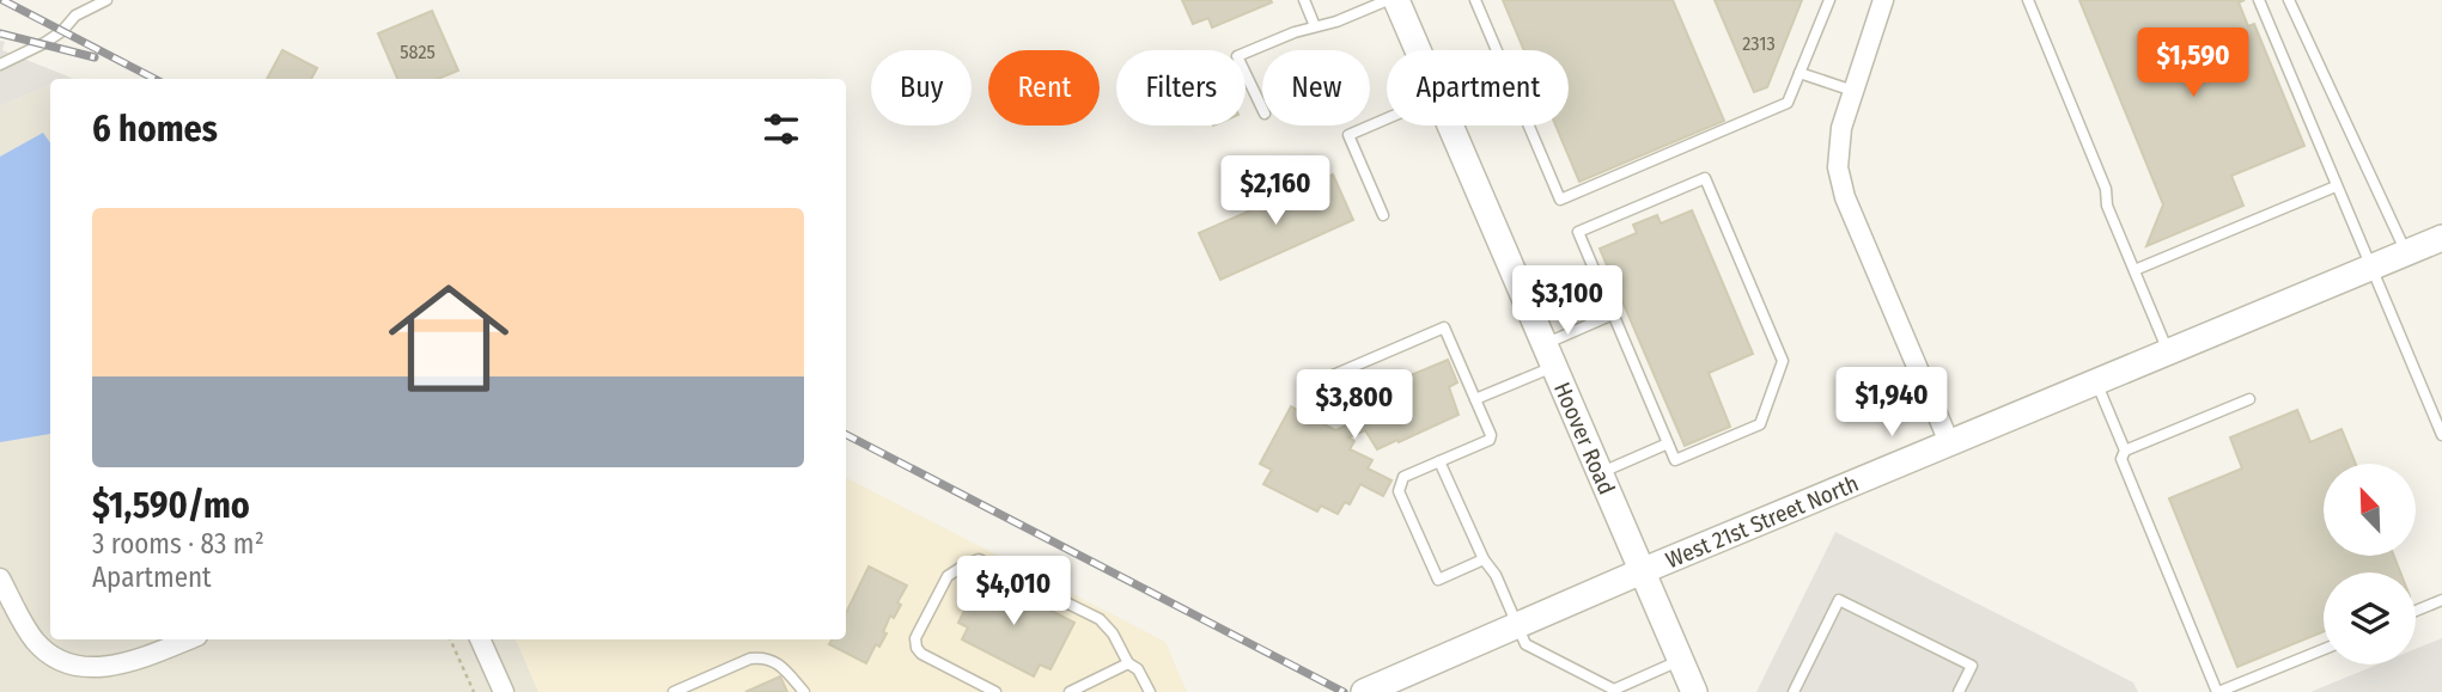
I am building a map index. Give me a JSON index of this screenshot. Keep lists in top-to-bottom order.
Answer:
{
  "streets": {
    "street": ["Hoover Road", "West 21st Street North"]
  },
  "crossings": [
    ["Hoover Road", "West 21st Street North"]
  ],
  "house_numbers": ["2313", "5825"],
  "north": "top left",
  "page": {
    "price": [
      "$1,590",
      "$2,160",
      "$3,100",
      "$1,940",
      "$3,800",
      "$4,010"
    ],
    "chip": [
      "Buy",
      "Rent",
      "Filters",
      "New",
      "Apartment"
    ],
    "heading": "6 homes",
    "list": [
      {
        "name": "$1,590/mo",
        "note": "3 rooms · 83 m² · Apartment"
      }
    ]
  }
}
